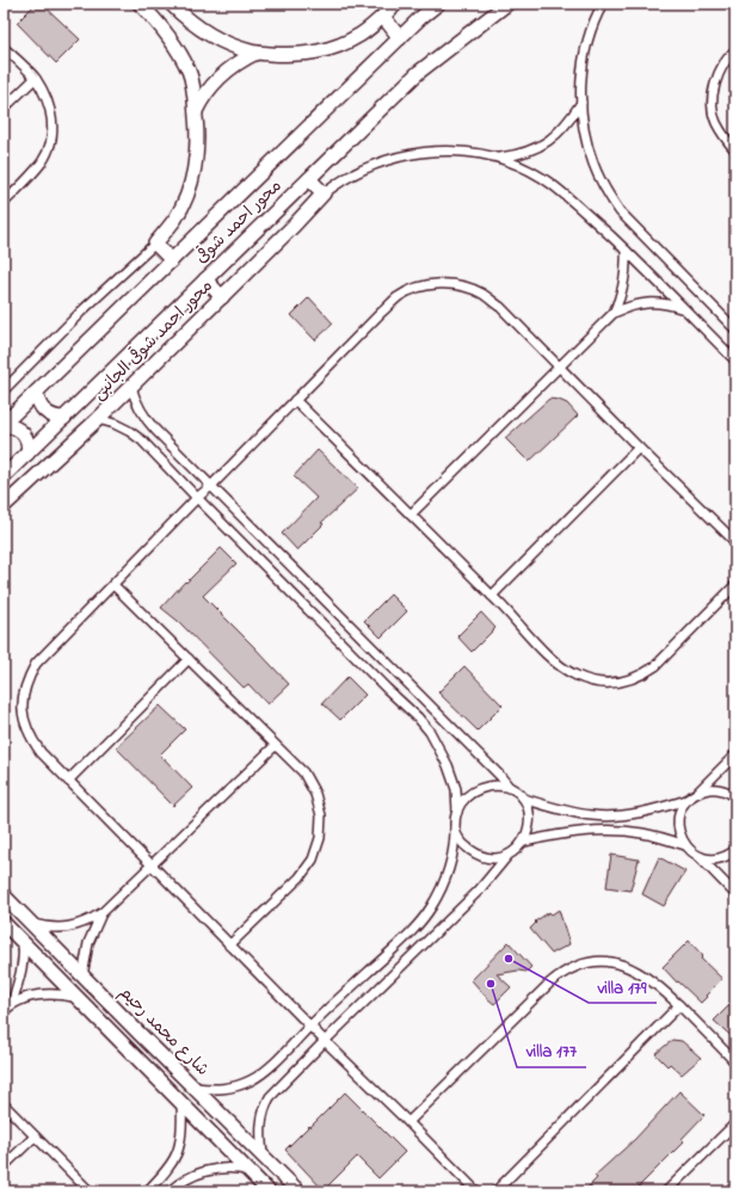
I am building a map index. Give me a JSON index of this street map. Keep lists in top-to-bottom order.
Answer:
{
  "streets": {
    "street": ["محور احمد شوقى", "محور احمد شوقى الجانبى", "شارع محمد رحيم"]
  },
  "places": ["villa 179", "villa 177"]
}
